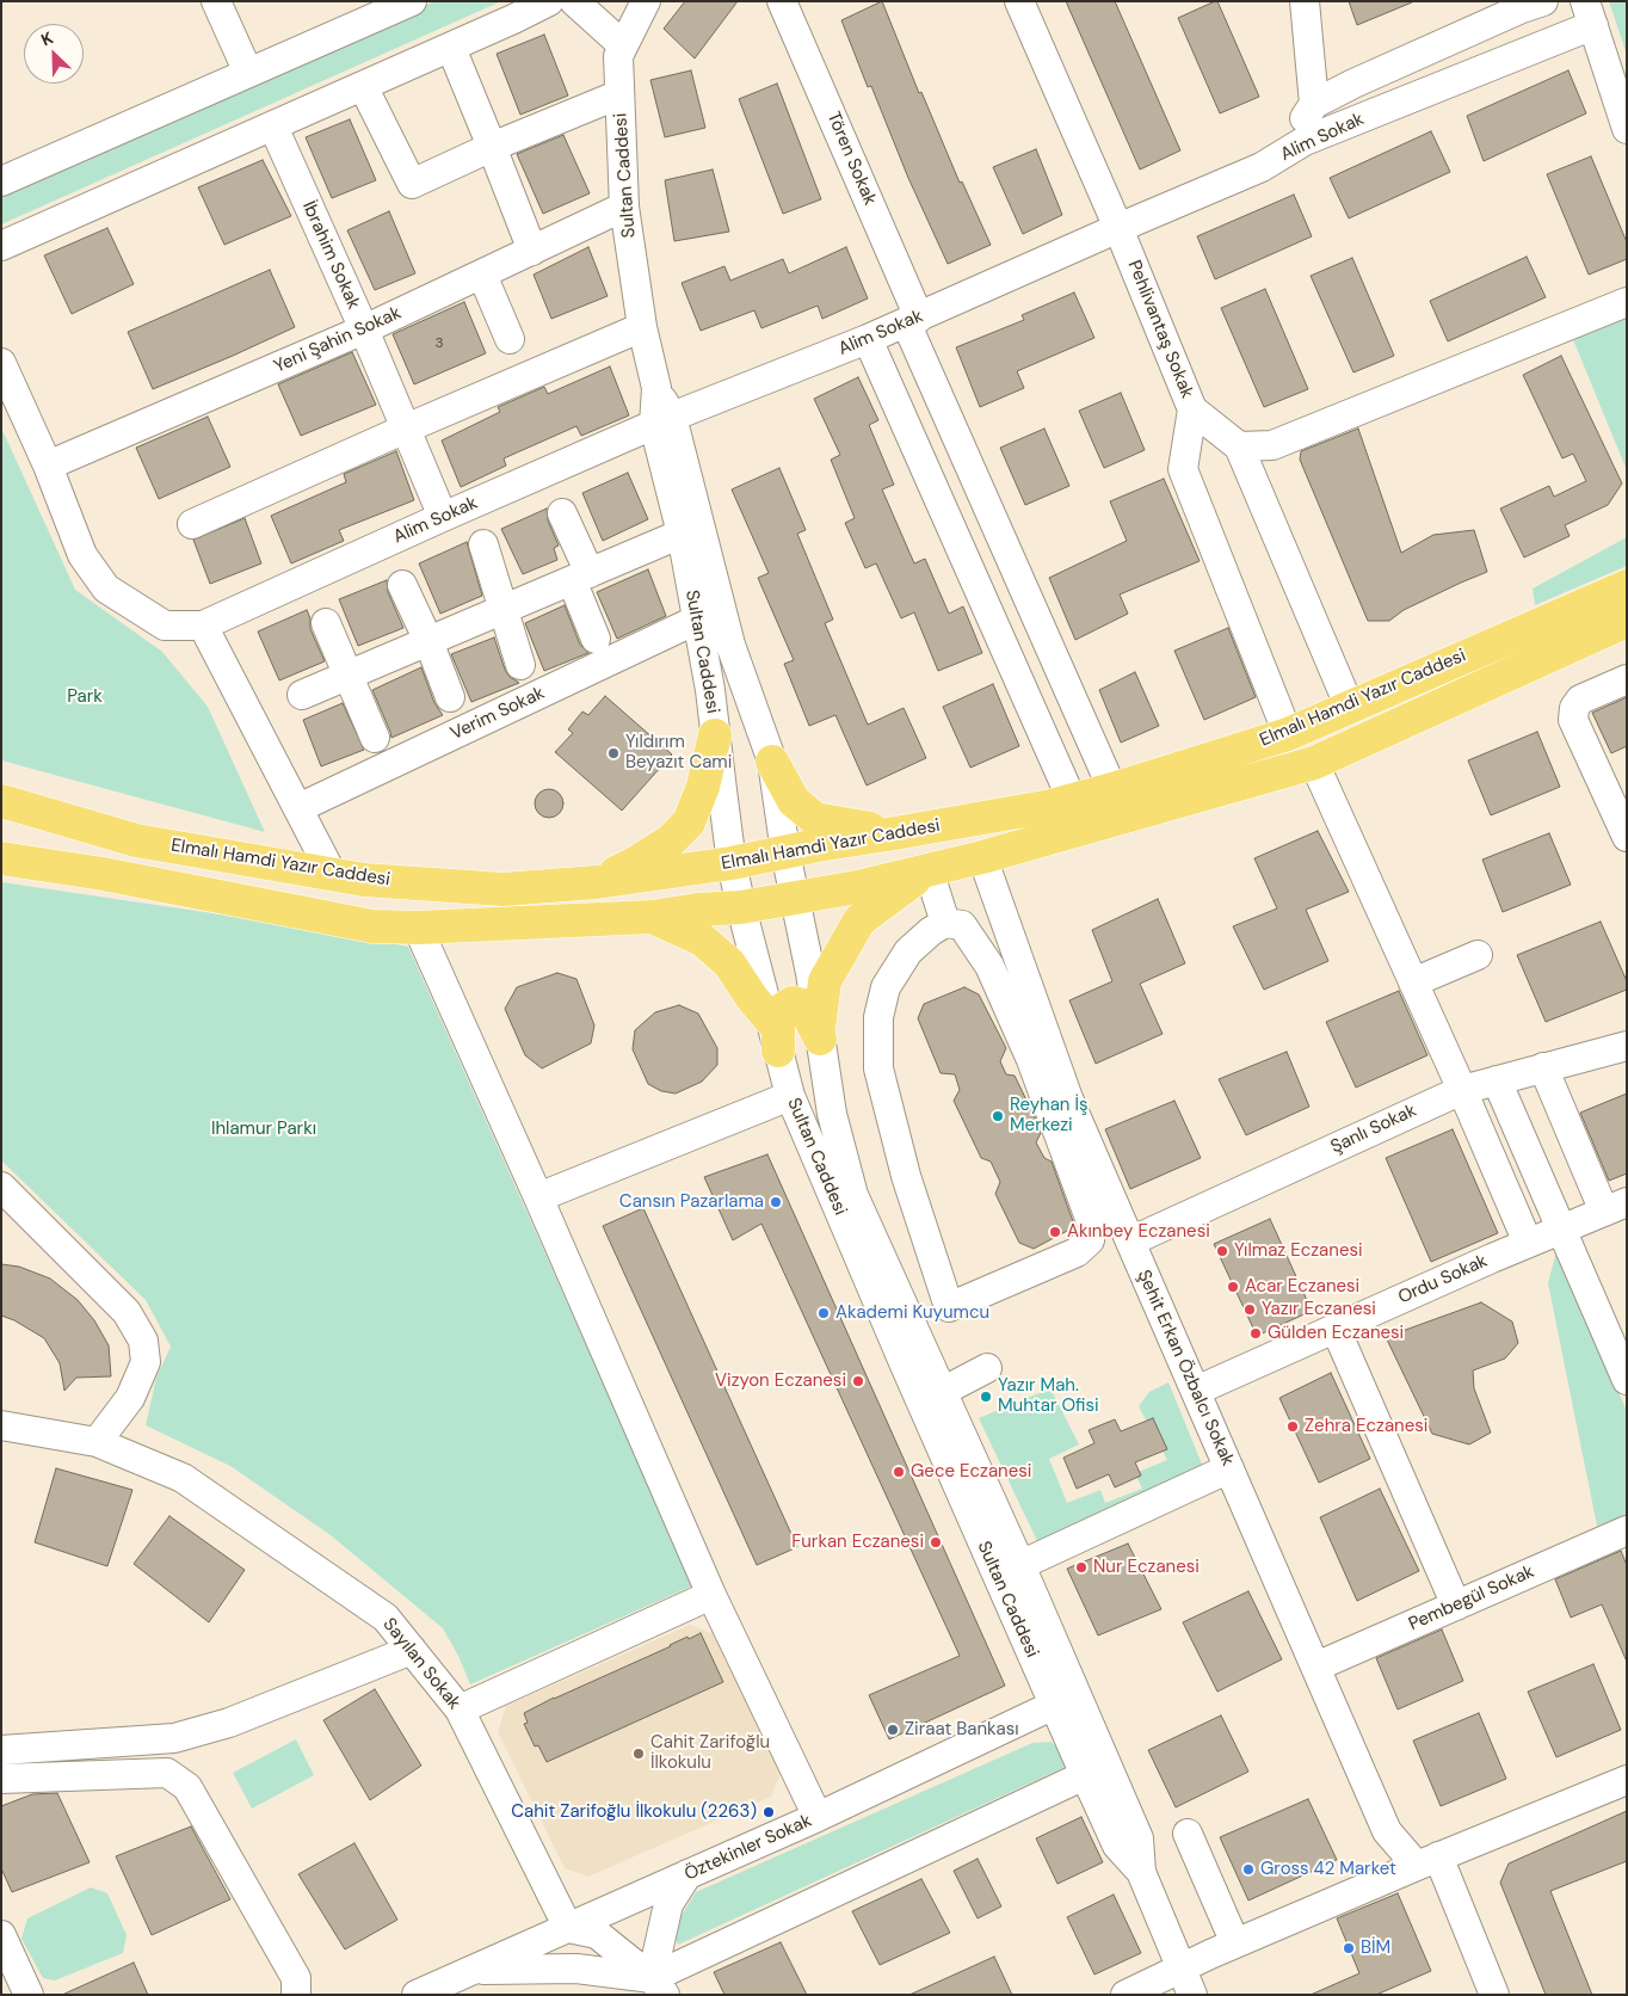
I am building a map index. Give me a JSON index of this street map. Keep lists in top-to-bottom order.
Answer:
{
  "streets": {
    "main road": ["Elmalı Hamdi Yazır Caddesi"],
    "street": [
      "Alim Sokak",
      "Tören Sokak",
      "Sultan Caddesi",
      "İbrahim Sokak",
      "Pehlivantaş Sokak",
      "Yeni Şahin Sokak",
      "Verim Sokak",
      "Şanlı Sokak",
      "Ordu Sokak",
      "Şehit Erkan Özbalcı Sokak",
      "Pembegül Sokak",
      "Sayılan Sokak",
      "Öztekinler Sokak"
    ]
  },
  "crossings": [
    ["Alim Sokak", "Tören Sokak"],
    ["Alim Sokak", "Sultan Caddesi"],
    ["Alim Sokak", "İbrahim Sokak"],
    ["Alim Sokak", "Pehlivantaş Sokak"],
    ["Alim Sokak", "Yeni Şahin Sokak"],
    ["Tören Sokak", "Elmalı Hamdi Yazır Caddesi"],
    ["Sultan Caddesi", "Yeni Şahin Sokak"],
    ["Sultan Caddesi", "Elmalı Hamdi Yazır Caddesi"],
    ["Sultan Caddesi", "Verim Sokak"],
    ["Sultan Caddesi", "Öztekinler Sokak"],
    ["İbrahim Sokak", "Yeni Şahin Sokak"],
    ["Pehlivantaş Sokak", "Elmalı Hamdi Yazır Caddesi"],
    ["Elmalı Hamdi Yazır Caddesi", "Şehit Erkan Özbalcı Sokak"],
    ["Şanlı Sokak", "Şehit Erkan Özbalcı Sokak"],
    ["Ordu Sokak", "Şehit Erkan Özbalcı Sokak"],
    ["Şehit Erkan Özbalcı Sokak", "Pembegül Sokak"],
    ["Sayılan Sokak", "Öztekinler Sokak"]
  ],
  "parks": ["Park", "Ihlamur Parkı"],
  "places": [
    "Yıldırım Beyazıt Cami",
    "Reyhan İş Merkezi",
    "Cansın Pazarlama",
    "Akınbey Eczanesi",
    "Yılmaz Eczanesi",
    "Acar Eczanesi",
    "Yazır Eczanesi",
    "Akademi Kuyumcu",
    "Gülden Eczanesi",
    "Vizyon Eczanesi",
    "Yazır Mah. Muhtar Ofisi",
    "Zehra Eczanesi",
    "Gece Eczanesi",
    "Furkan Eczanesi",
    "Nur Eczanesi",
    "Ziraat Bankası",
    "Cahit Zarifoğlu İlkokulu",
    "Cahit Zarifoğlu İlkokulu (2263)",
    "Gross 42 Market",
    "BİM"
  ],
  "house_numbers": ["3"],
  "north": "top left"
}
